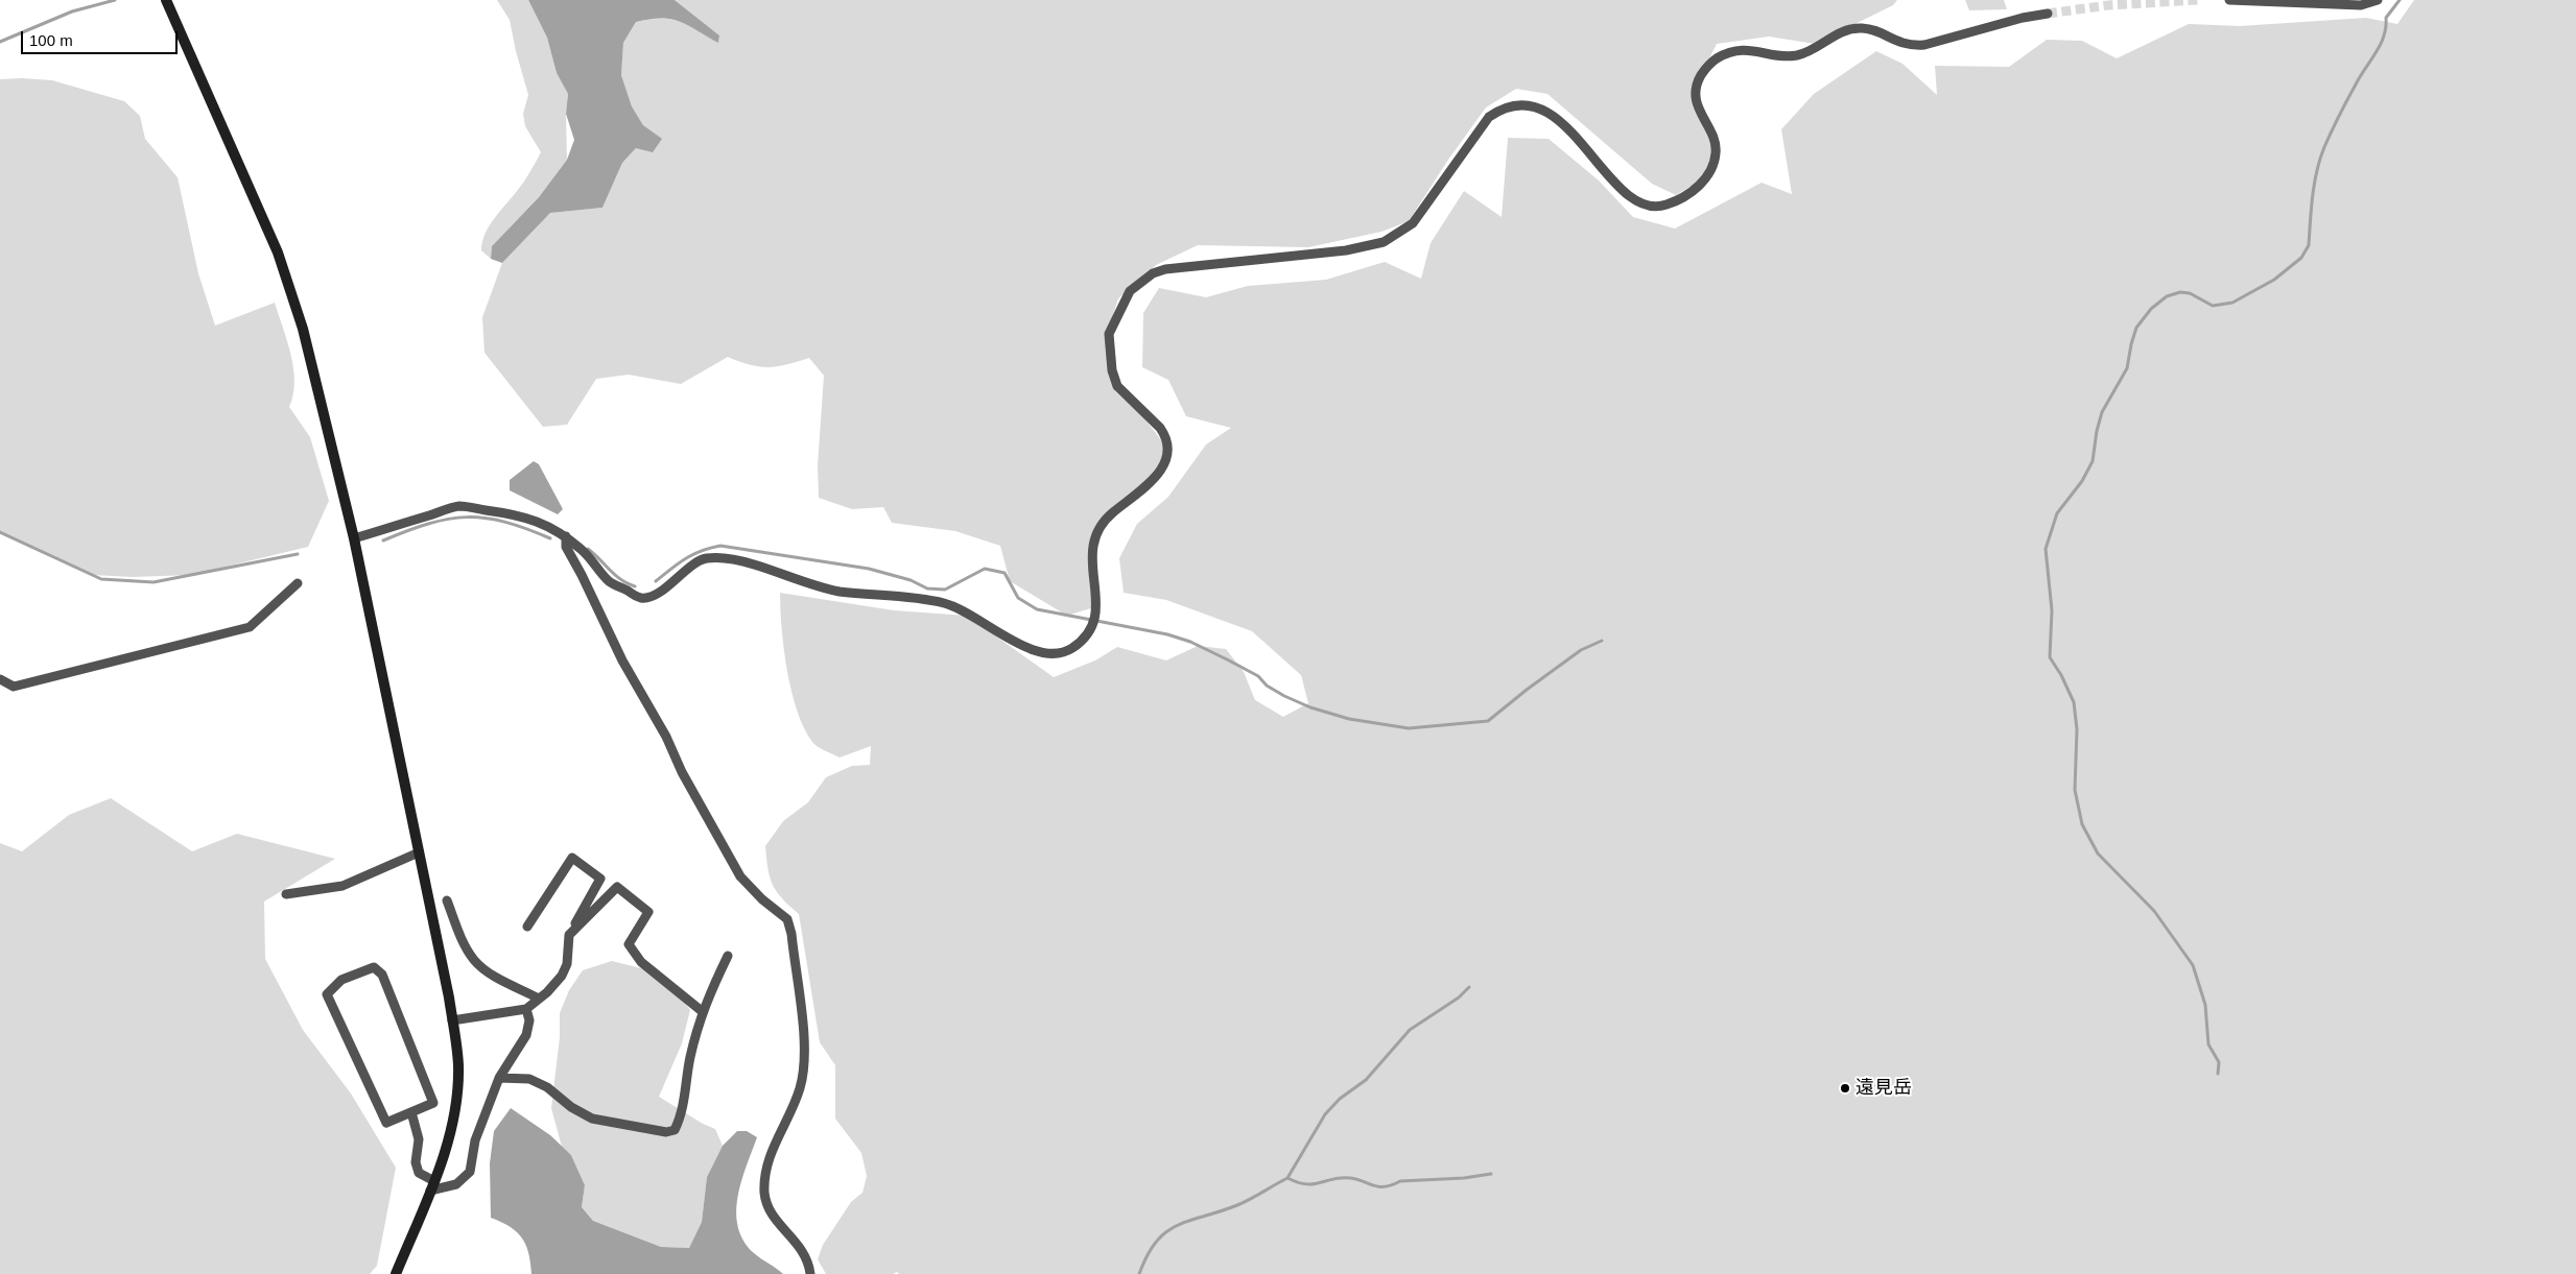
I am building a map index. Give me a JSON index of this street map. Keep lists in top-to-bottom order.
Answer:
{
  "places": ["遠見岳"],
  "scale_bar": "100 m"
}
